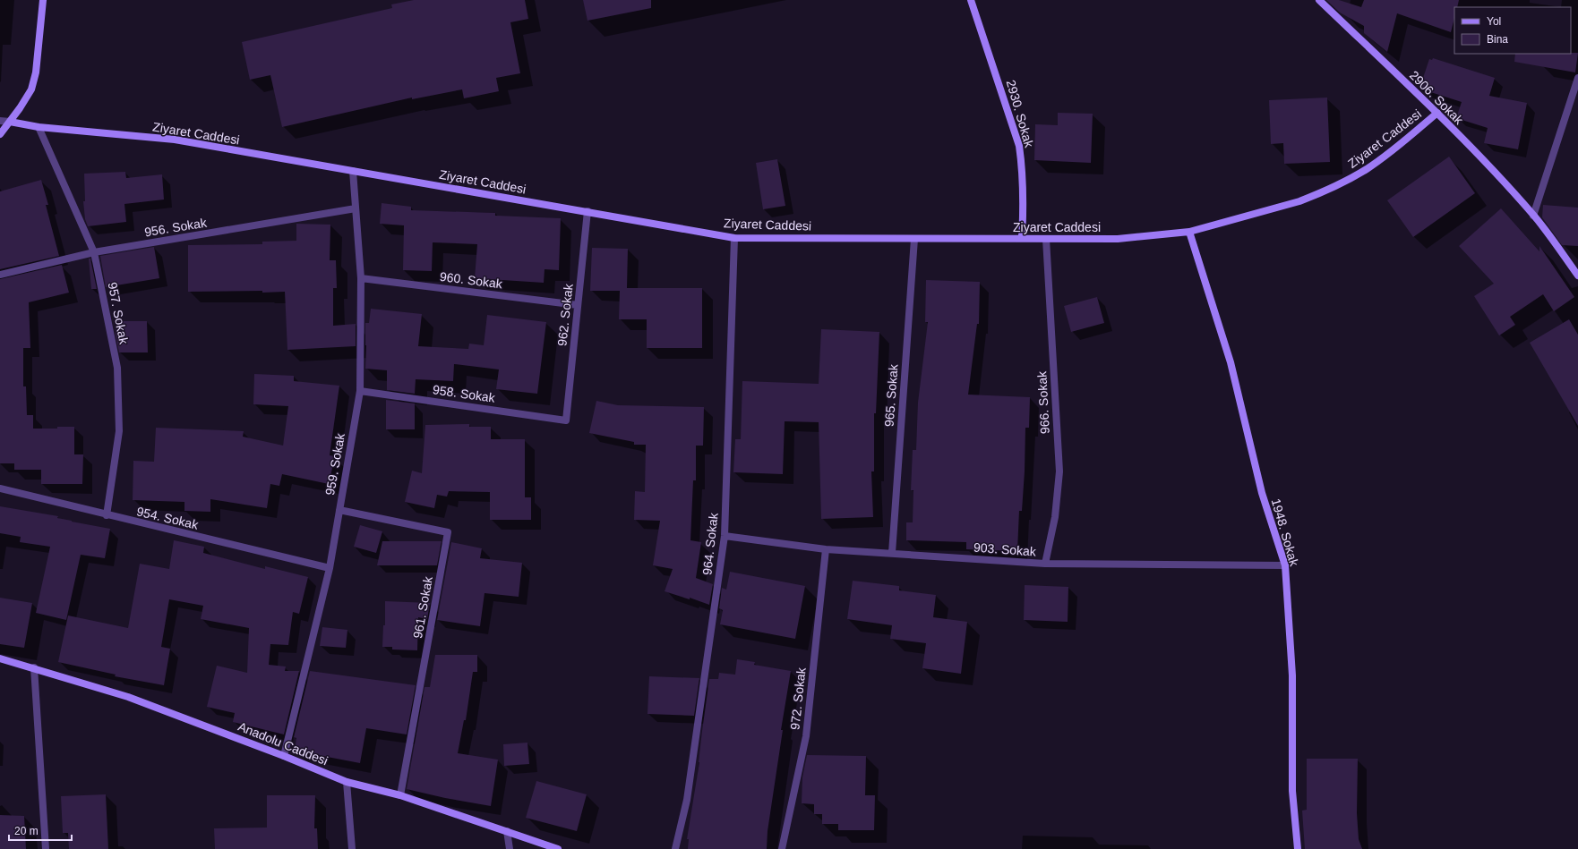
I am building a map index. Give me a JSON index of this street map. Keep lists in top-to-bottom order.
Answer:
{
  "streets": {
    "street": [
      "2906. Sokak",
      "2930. Sokak",
      "Ziyaret Caddesi",
      "956. Sokak",
      "960. Sokak",
      "957. Sokak",
      "962. Sokak",
      "958. Sokak",
      "965. Sokak",
      "966. Sokak",
      "959. Sokak",
      "954. Sokak",
      "1948. Sokak",
      "964. Sokak",
      "903. Sokak",
      "961. Sokak",
      "972. Sokak",
      "Anadolu Caddesi"
    ]
  },
  "crossings": [
    ["2906. Sokak", "Ziyaret Caddesi"],
    ["2930. Sokak", "Ziyaret Caddesi"],
    ["Ziyaret Caddesi", "957. Sokak"],
    ["Ziyaret Caddesi", "962. Sokak"],
    ["Ziyaret Caddesi", "965. Sokak"],
    ["Ziyaret Caddesi", "966. Sokak"],
    ["Ziyaret Caddesi", "959. Sokak"],
    ["Ziyaret Caddesi", "1948. Sokak"],
    ["Ziyaret Caddesi", "964. Sokak"],
    ["956. Sokak", "957. Sokak"],
    ["956. Sokak", "959. Sokak"],
    ["960. Sokak", "962. Sokak"],
    ["960. Sokak", "959. Sokak"],
    ["957. Sokak", "954. Sokak"],
    ["962. Sokak", "958. Sokak"],
    ["958. Sokak", "959. Sokak"],
    ["965. Sokak", "903. Sokak"],
    ["966. Sokak", "903. Sokak"],
    ["959. Sokak", "954. Sokak"],
    ["959. Sokak", "961. Sokak"],
    ["959. Sokak", "Anadolu Caddesi"],
    ["1948. Sokak", "903. Sokak"],
    ["964. Sokak", "903. Sokak"],
    ["903. Sokak", "972. Sokak"],
    ["961. Sokak", "Anadolu Caddesi"]
  ],
  "legend": ["Yol", "Bina"],
  "scale_bar": "20 m"
}
